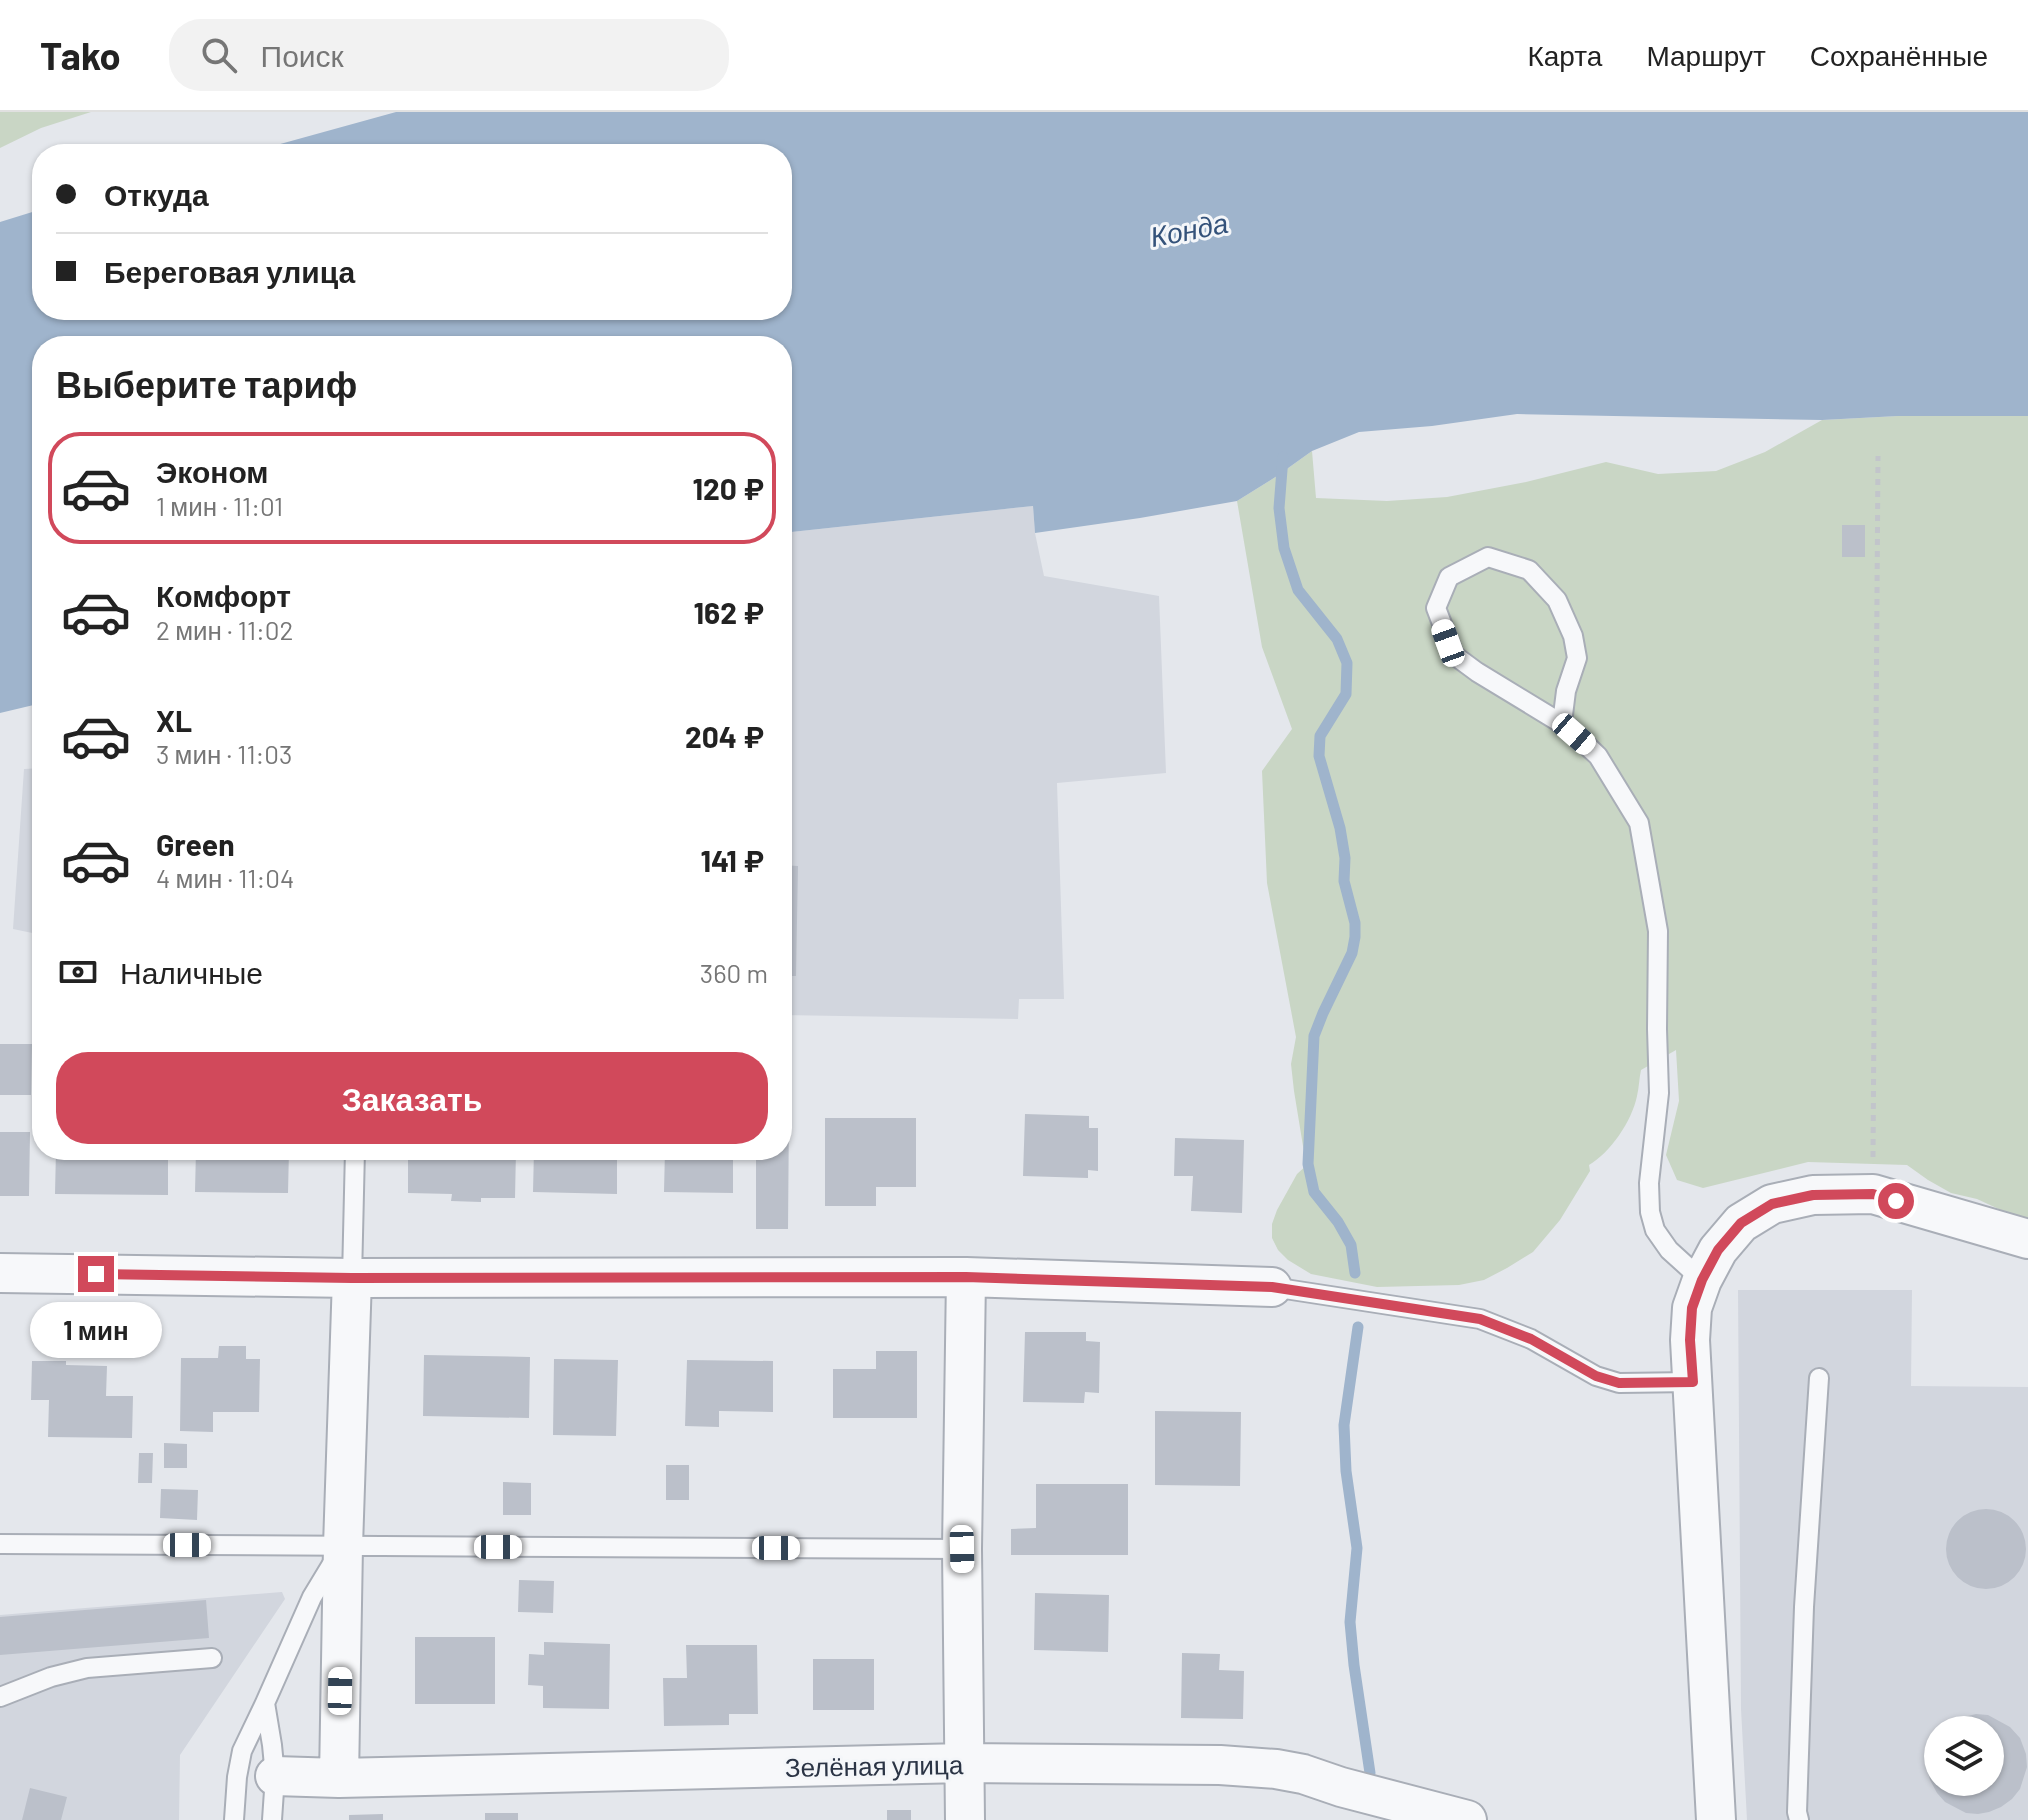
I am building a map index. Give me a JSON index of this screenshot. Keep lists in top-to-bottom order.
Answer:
{
  "streets": {
    "street": ["Зелёная улица"]
  },
  "water": ["Конда"],
  "page": {
    "header": "Tako",
    "search": "Поиск",
    "nav": ["Карта", "Маршрут", "Сохранённые"],
    "banner": ["Откуда", "Береговая улица"],
    "heading": "Выберите тариф",
    "list": [
      {
        "name": "Эконом",
        "note": "1 мин · 11:01",
        "value": "120 ₽"
      },
      {
        "name": "Комфорт",
        "note": "2 мин · 11:02",
        "value": "162 ₽"
      },
      {
        "name": "XL",
        "note": "3 мин · 11:03",
        "value": "204 ₽"
      },
      {
        "name": "Green",
        "note": "4 мин · 11:04",
        "value": "141 ₽"
      }
    ],
    "pay": ["Наличные", "360 m"],
    "buttons": "Заказать",
    "bubble": "1 мин"
  }
}
